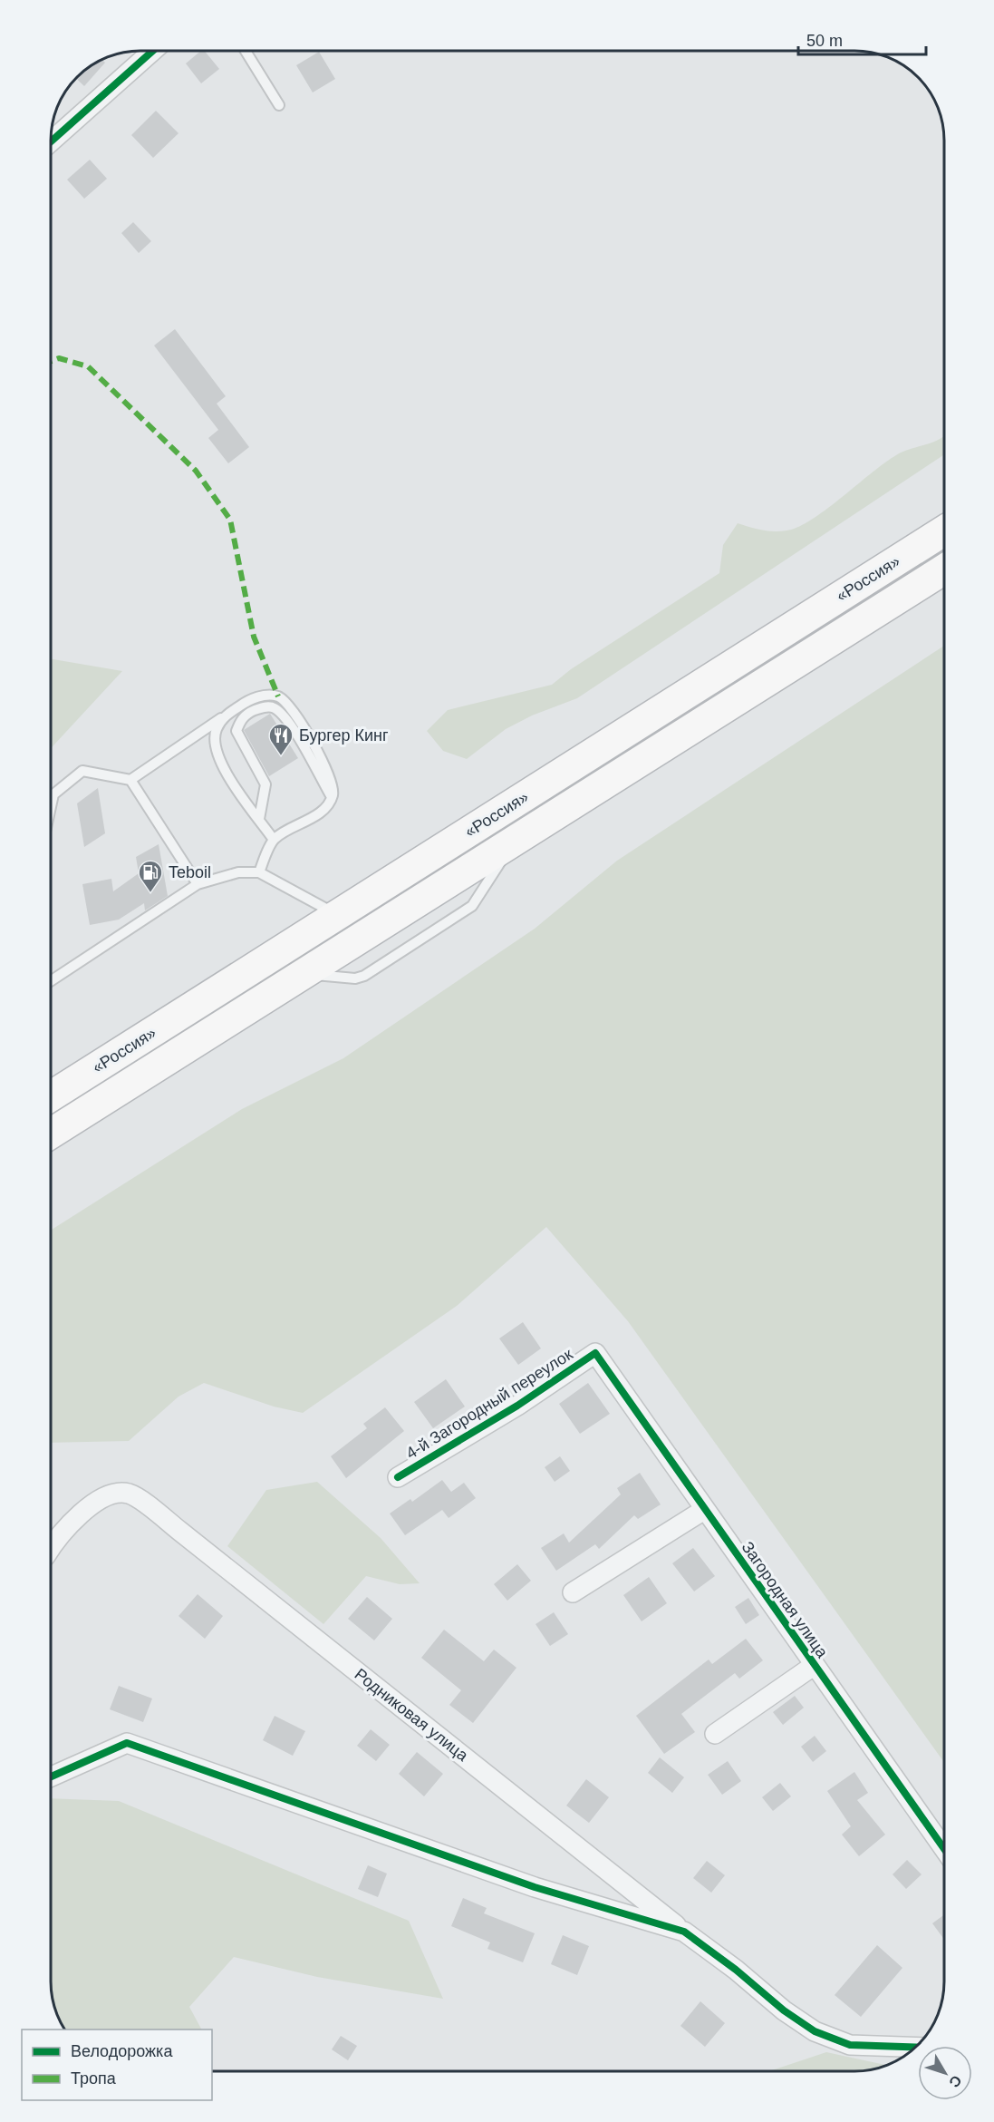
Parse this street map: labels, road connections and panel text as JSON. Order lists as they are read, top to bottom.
{
  "streets": {
    "highway": ["«Россия»"],
    "street": ["4-й Загородный переулок", "Загородная улица", "Родниковая улица"]
  },
  "crossings": [
    ["4-й Загородный переулок", "Загородная улица"]
  ],
  "places": {
    "restaurant": ["Бургер Кинг"],
    "fuel station": ["Teboil"]
  },
  "legend": ["Велодорожка", "Тропа"],
  "scale_bar": "50 m",
  "north": "bottom right"
}
